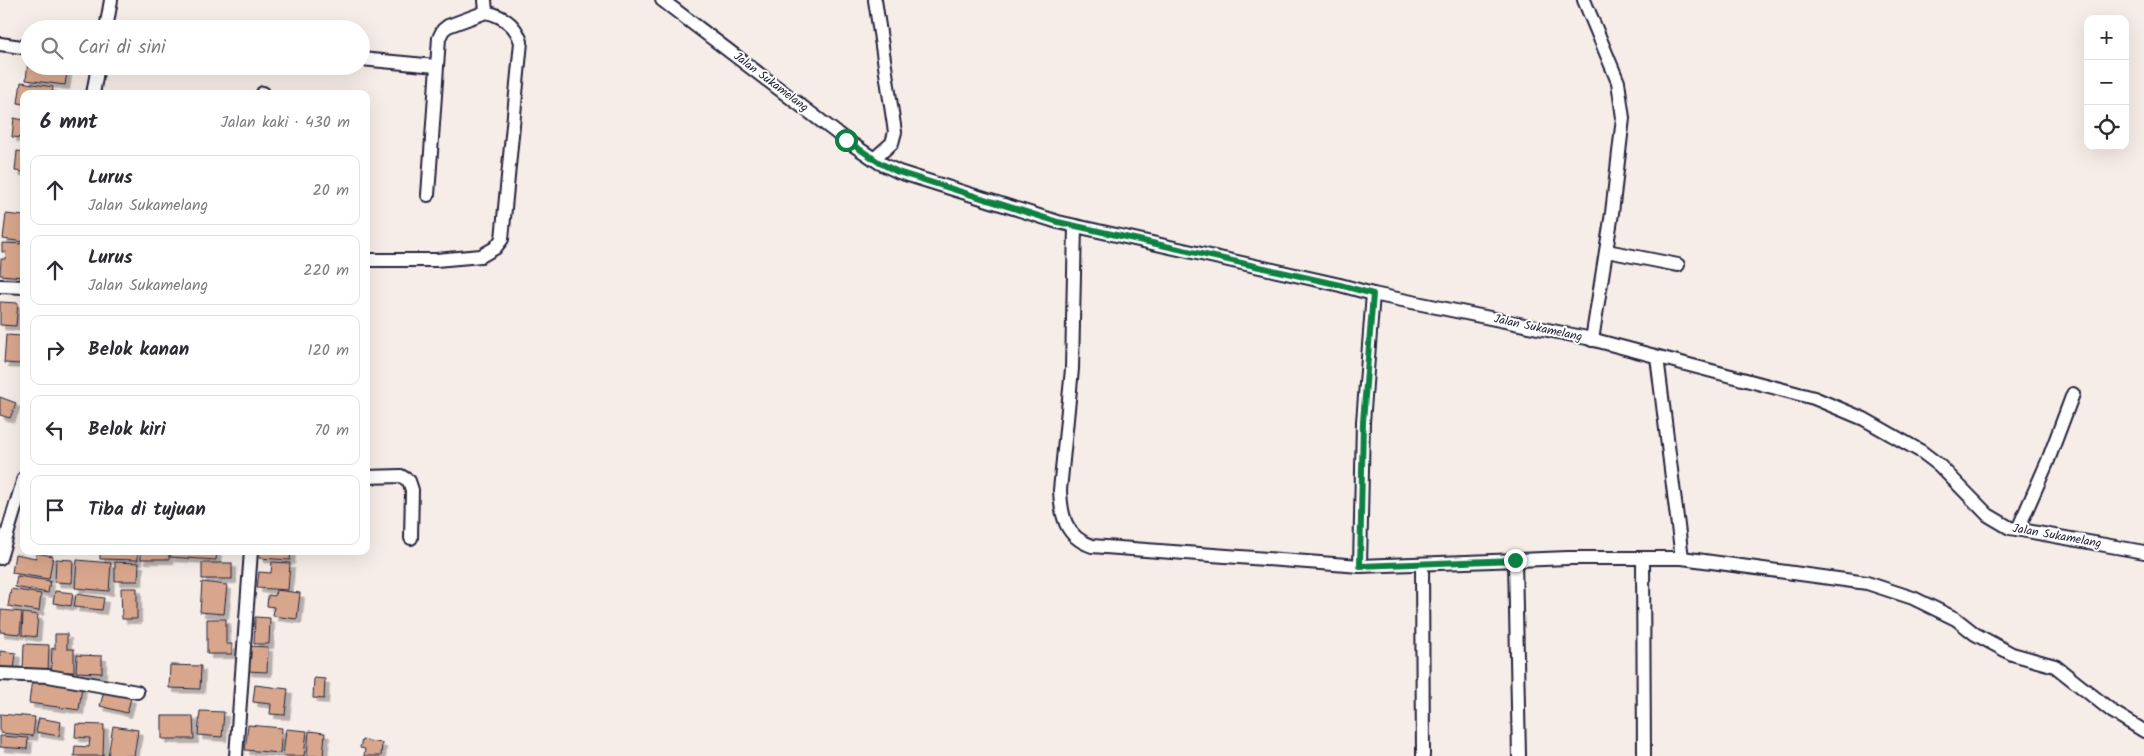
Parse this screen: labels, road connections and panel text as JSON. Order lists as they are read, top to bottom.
{
  "streets": {
    "street": ["Jalan Sukamelang"]
  },
  "page": {
    "map_buttons": ["+", "−"],
    "search": "Cari di sini",
    "heading": ["6 mnt", "Jalan kaki · 430 m"],
    "list": [
      ["Lurus", "Jalan Sukamelang", "20 m"],
      ["Lurus", "Jalan Sukamelang", "220 m"],
      ["Belok kanan", "120 m"],
      ["Belok kiri", "70 m"],
      "Tiba di tujuan"
    ]
  }
}
